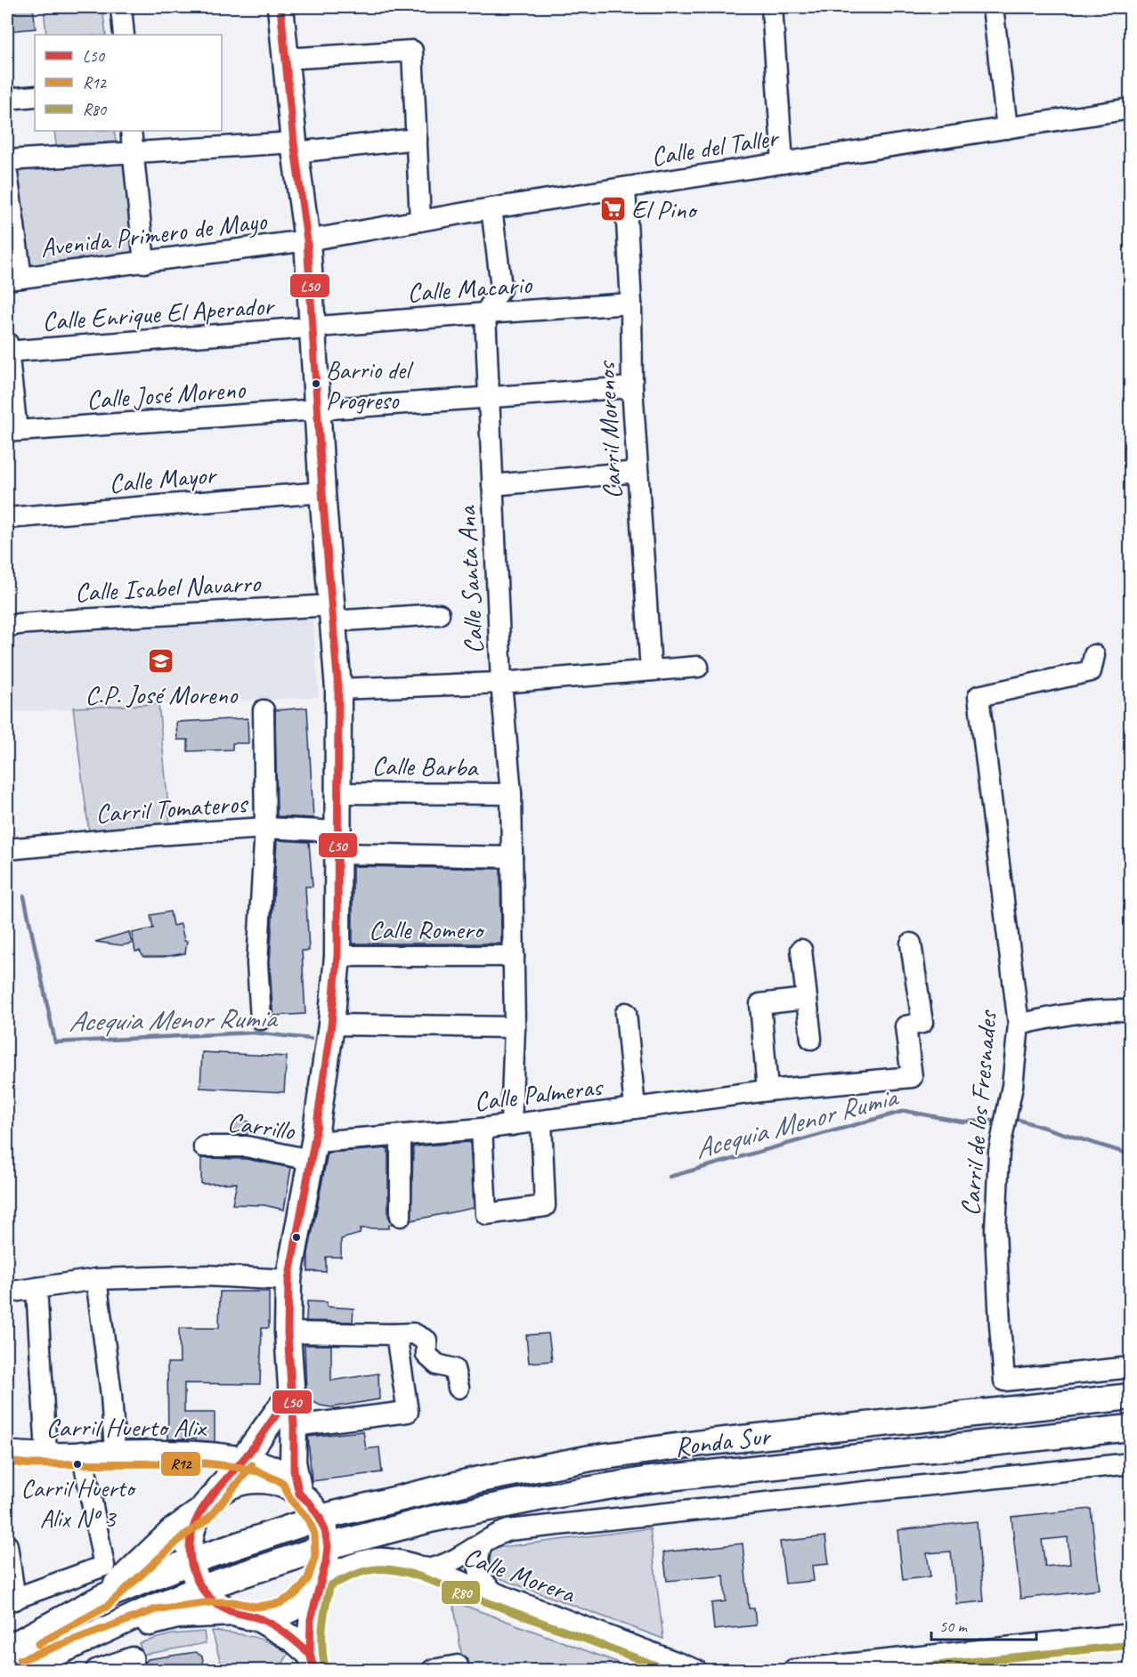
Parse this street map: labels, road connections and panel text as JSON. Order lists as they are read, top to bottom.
{
  "streets": {
    "main road": ["Ronda Sur"],
    "street": [
      "Calle del Taller",
      "Avenida Primero de Mayo",
      "Calle Macario",
      "Calle Enrique El Aperador",
      "Calle José Moreno",
      "Carril Morenos",
      "Calle Mayor",
      "Calle Santa Ana",
      "Calle Isabel Navarro",
      "Calle Barba",
      "Carril Tomateros",
      "Calle Romero",
      "Calle Palmeras",
      "Carril de los Fresnades",
      "Carrillo",
      "Carril Huerto Alix",
      "Calle Morera"
    ]
  },
  "crossings": [
    ["Calle del Taller", "Avenida Primero de Mayo"],
    ["Calle del Taller", "Carril Morenos"],
    ["Calle Macario", "Calle Enrique El Aperador"],
    ["Calle Macario", "Carril Morenos"],
    ["Calle Macario", "Calle Santa Ana"],
    ["Calle Enrique El Aperador", "Calle José Moreno"],
    ["Calle José Moreno", "Carril Morenos"],
    ["Calle José Moreno", "Calle Santa Ana"],
    ["Calle Santa Ana", "Calle Barba"],
    ["Calle Santa Ana", "Carril Tomateros"],
    ["Calle Santa Ana", "Calle Romero"],
    ["Calle Santa Ana", "Calle Palmeras"],
    ["Calle Palmeras", "Carrillo"]
  ],
  "water": ["Acequia Menor Rumia"],
  "places": {
    "supermarket": ["El Pino"],
    "other": ["Barrio del Progreso", "Carril Huerto Alix Nº 3"],
    "school or university": ["C.P. José Moreno"]
  },
  "lines": ["transit line L50", "transit line R12", "transit line R80"],
  "legend": ["L50", "R12", "R80"],
  "scale_bar": "50 m"
}
